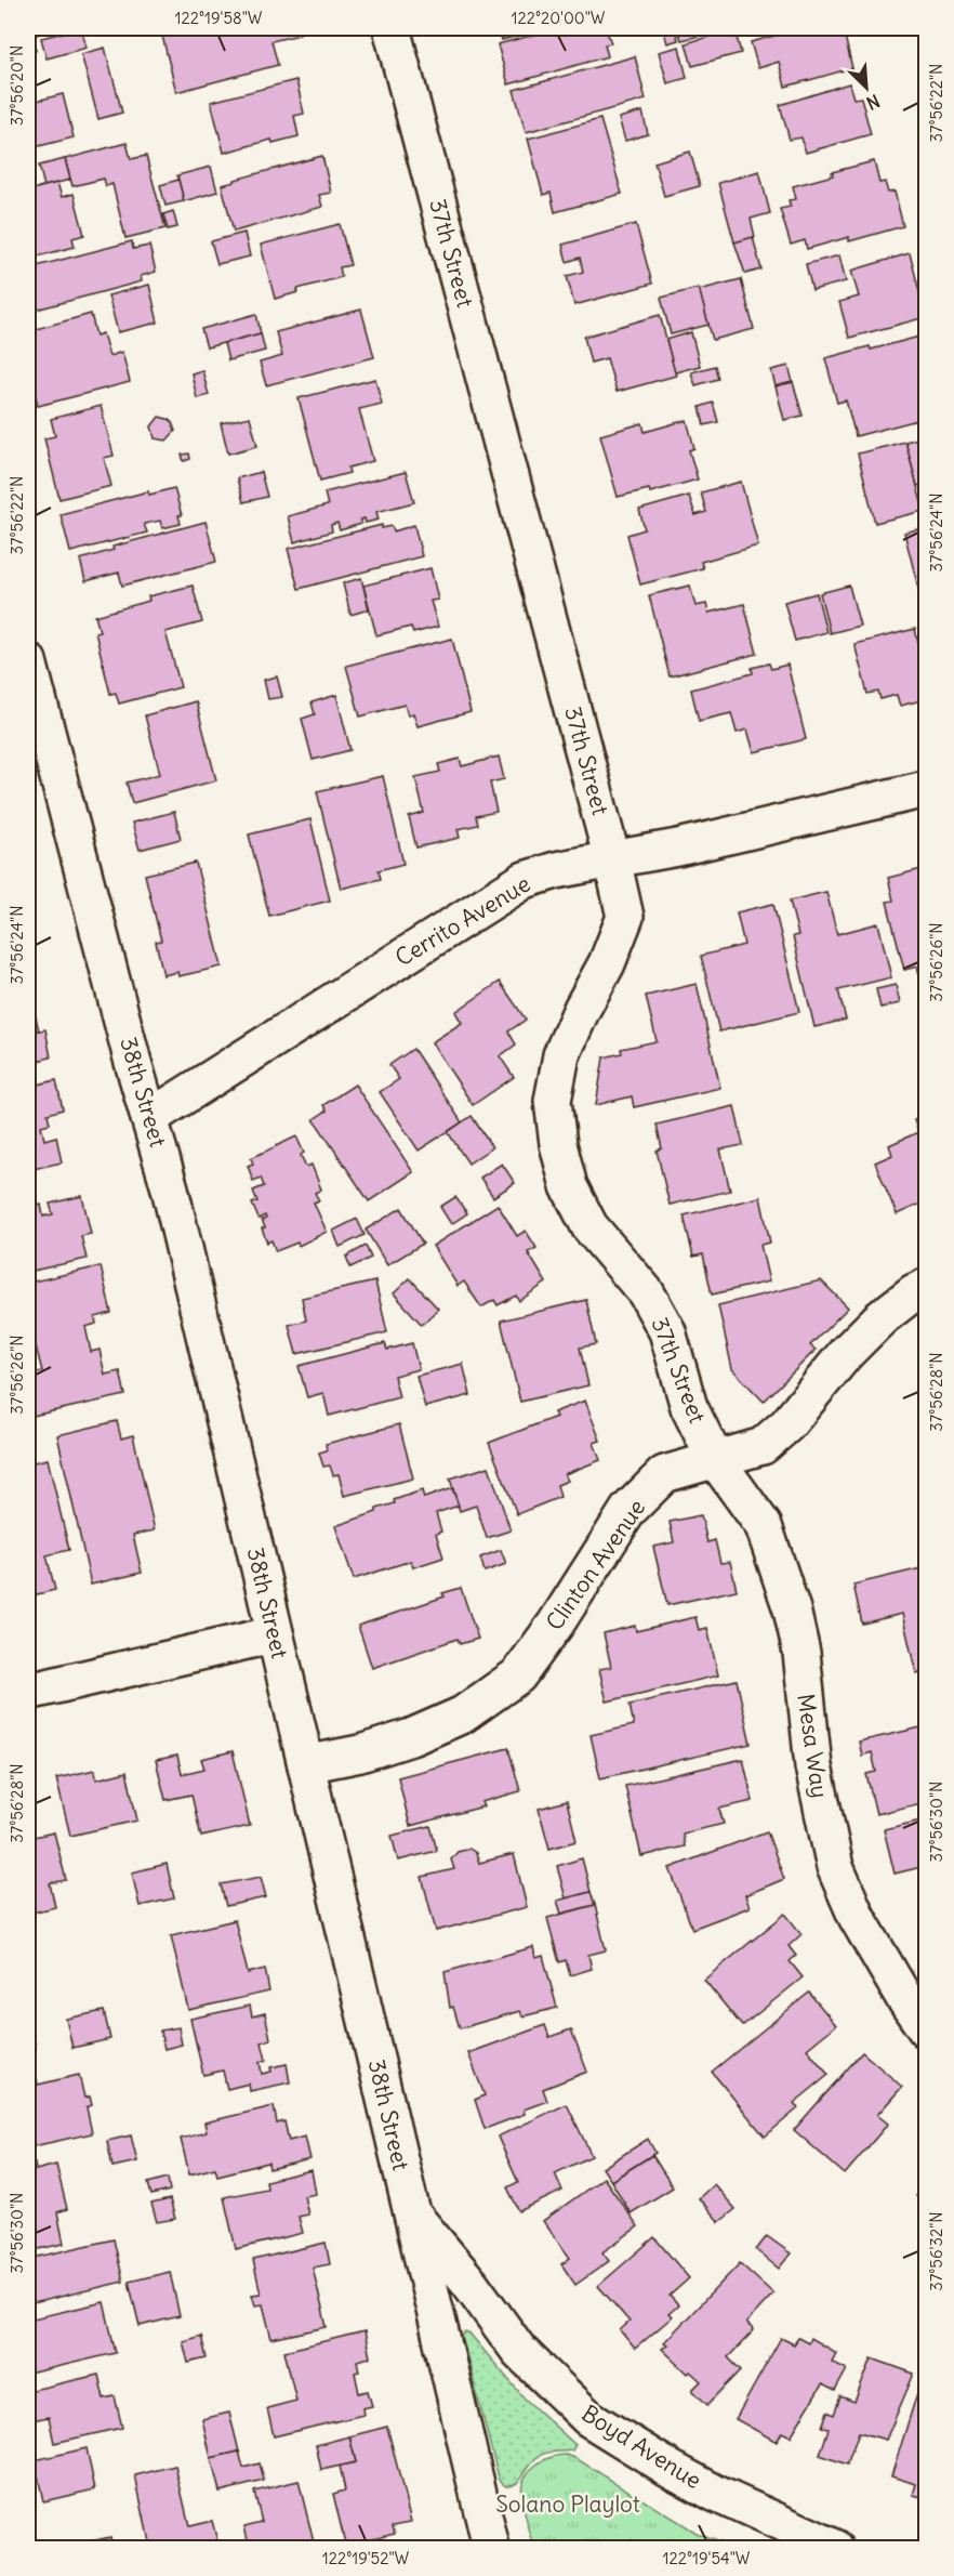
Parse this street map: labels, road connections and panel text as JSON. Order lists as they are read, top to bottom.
{
  "streets": {
    "street": [
      "37th Street",
      "Cerrito Avenue",
      "38th Street",
      "Clinton Avenue",
      "Mesa Way",
      "Boyd Avenue"
    ]
  },
  "crossings": [
    ["37th Street", "Cerrito Avenue"],
    ["37th Street", "Clinton Avenue"],
    ["37th Street", "Mesa Way"],
    ["Cerrito Avenue", "38th Street"],
    ["38th Street", "Clinton Avenue"],
    ["38th Street", "Boyd Avenue"],
    ["Clinton Avenue", "Mesa Way"]
  ],
  "parks": ["Solano Playlot"],
  "north": "bottom right",
  "coordinates": [
    "122°19'58\"W",
    "122°20'00\"W",
    "37°56'20\"N",
    "37°56'22\"N",
    "37°56'24\"N",
    "37°56'26\"N",
    "37°56'28\"N",
    "37°56'30\"N",
    "37°56'32\"N",
    "122°19'52\"W",
    "122°19'54\"W"
  ]
}
